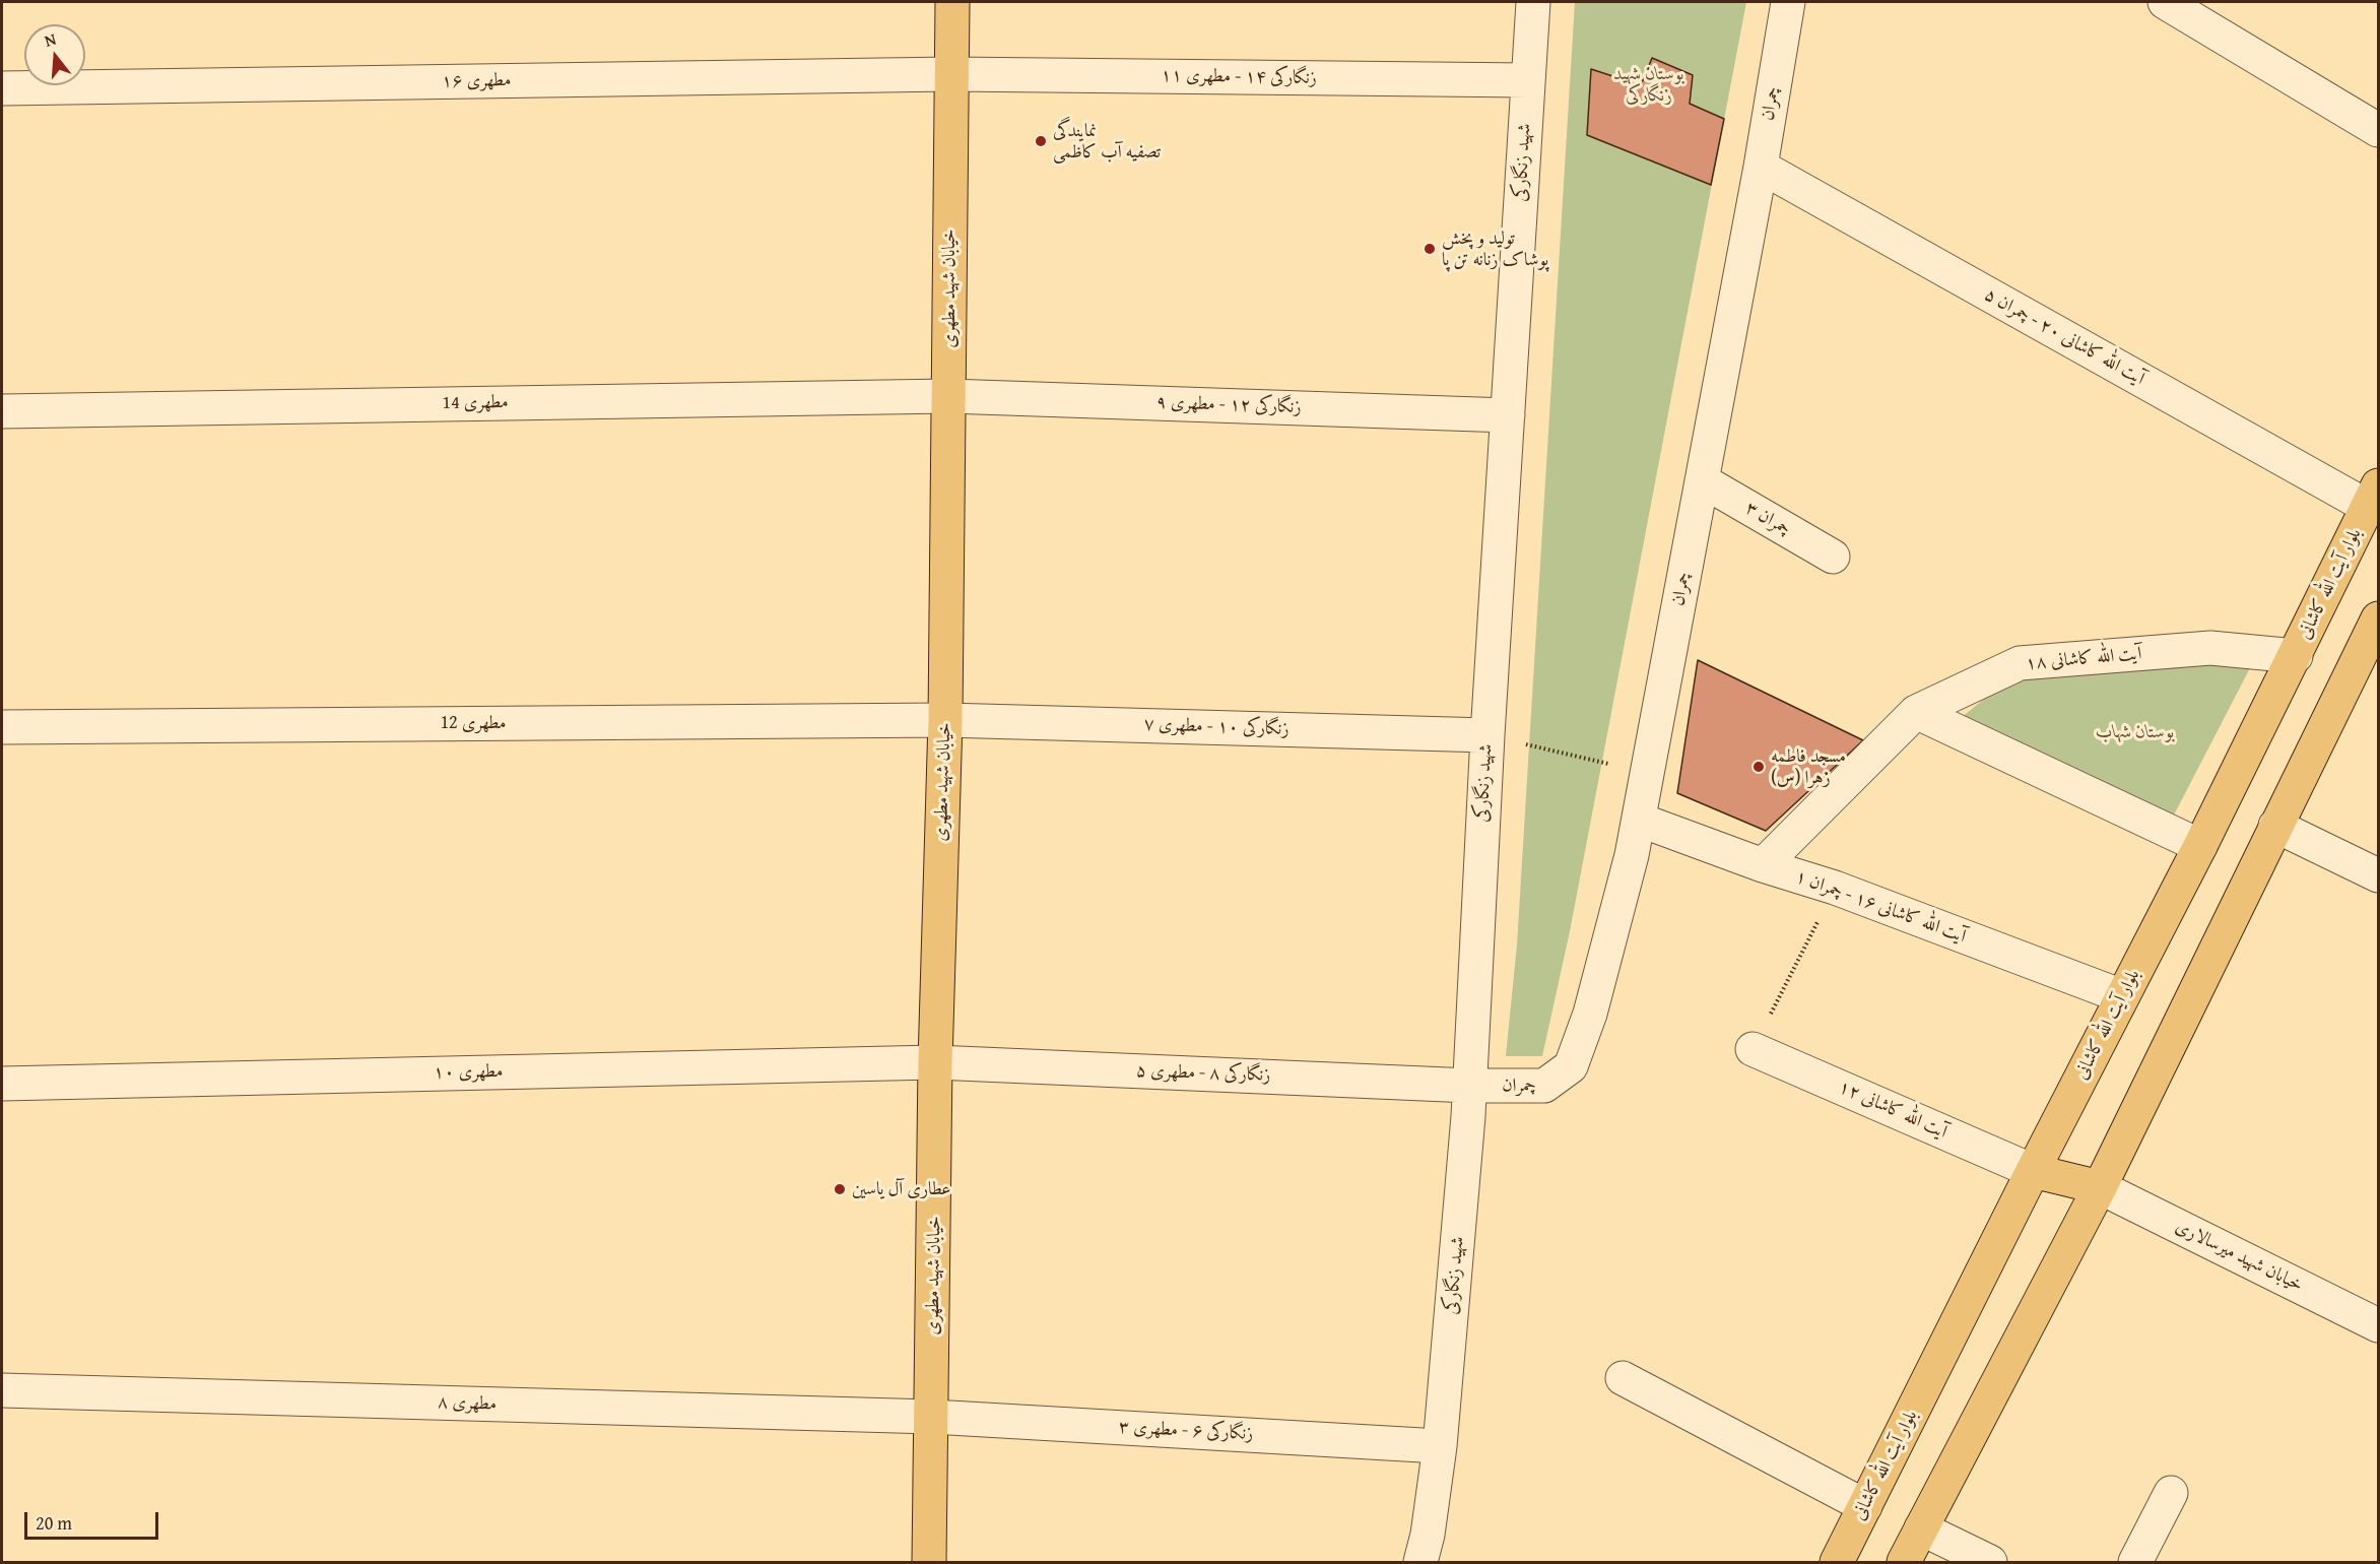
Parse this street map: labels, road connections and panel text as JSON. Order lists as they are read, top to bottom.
{
  "streets": {
    "main road": ["خیابان شهید مطهری", "بلوار آیت الله کاشانی"],
    "street": [
      "زنگارکی ۱۴ - مطهری ۱۱",
      "مطهری ۱۶",
      "چمران",
      "شهید زنگارکی",
      "آیت الله کاشانی ۲۰ - چمران ۵",
      "مطهری 14",
      "زنگارکی ۱۲ - مطهری ۹",
      "چمران ۳",
      "آیت الله کاشانی ۱۸",
      "مطهری 12",
      "زنگارکی ۱۰ - مطهری ۷",
      "آیت الله کاشانی ۱۶ - چمران ۱",
      "مطهری ۱۰",
      "زنگارکی ۸ - مطهری ۵",
      "آیت الله کاشانی ۱۲",
      "خیابان شهید میرسالاری",
      "مطهری ۸",
      "زنگارکی ۶ - مطهری ۳"
    ]
  },
  "crossings": [
    ["زنگارکی ۱۴ - مطهری ۱۱", "مطهری ۱۶"],
    ["زنگارکی ۱۴ - مطهری ۱۱", "شهید زنگارکی"],
    ["زنگارکی ۱۴ - مطهری ۱۱", "خیابان شهید مطهری"],
    ["مطهری ۱۶", "خیابان شهید مطهری"],
    ["چمران", "شهید زنگارکی"],
    ["چمران", "آیت الله کاشانی ۲۰ - چمران ۵"],
    ["چمران", "چمران ۳"],
    ["چمران", "آیت الله کاشانی ۱۶ - چمران ۱"],
    ["چمران", "زنگارکی ۸ - مطهری ۵"],
    ["شهید زنگارکی", "زنگارکی ۱۲ - مطهری ۹"],
    ["شهید زنگارکی", "زنگارکی ۱۰ - مطهری ۷"],
    ["شهید زنگارکی", "زنگارکی ۸ - مطهری ۵"],
    ["شهید زنگارکی", "زنگارکی ۶ - مطهری ۳"],
    ["خیابان شهید مطهری", "مطهری 14"],
    ["خیابان شهید مطهری", "زنگارکی ۱۲ - مطهری ۹"],
    ["خیابان شهید مطهری", "مطهری 12"],
    ["خیابان شهید مطهری", "زنگارکی ۱۰ - مطهری ۷"],
    ["خیابان شهید مطهری", "مطهری ۱۰"],
    ["خیابان شهید مطهری", "زنگارکی ۸ - مطهری ۵"],
    ["خیابان شهید مطهری", "مطهری ۸"],
    ["خیابان شهید مطهری", "زنگارکی ۶ - مطهری ۳"],
    ["آیت الله کاشانی ۲۰ - چمران ۵", "بلوار آیت الله کاشانی"],
    ["مطهری 14", "زنگارکی ۱۲ - مطهری ۹"],
    ["بلوار آیت الله کاشانی", "آیت الله کاشانی ۱۸"],
    ["بلوار آیت الله کاشانی", "آیت الله کاشانی ۱۶ - چمران ۱"],
    ["بلوار آیت الله کاشانی", "آیت الله کاشانی ۱۲"],
    ["آیت الله کاشانی ۱۸", "آیت الله کاشانی ۱۶ - چمران ۱"],
    ["مطهری 12", "زنگارکی ۱۰ - مطهری ۷"],
    ["مطهری ۱۰", "زنگارکی ۸ - مطهری ۵"],
    ["مطهری ۸", "زنگارکی ۶ - مطهری ۳"]
  ],
  "parks": ["بوستان شهید زنگارکی", "بوستان شهاب"],
  "places": [
    "نمایندگی تصفیه آب کاظمی",
    "تولید و پخش پوشاک زنانه تن پا",
    "مسجد فاطمه زهرا (س)",
    "عطاری آل یاسین"
  ],
  "scale_bar": "20 m",
  "north": "top"
}
